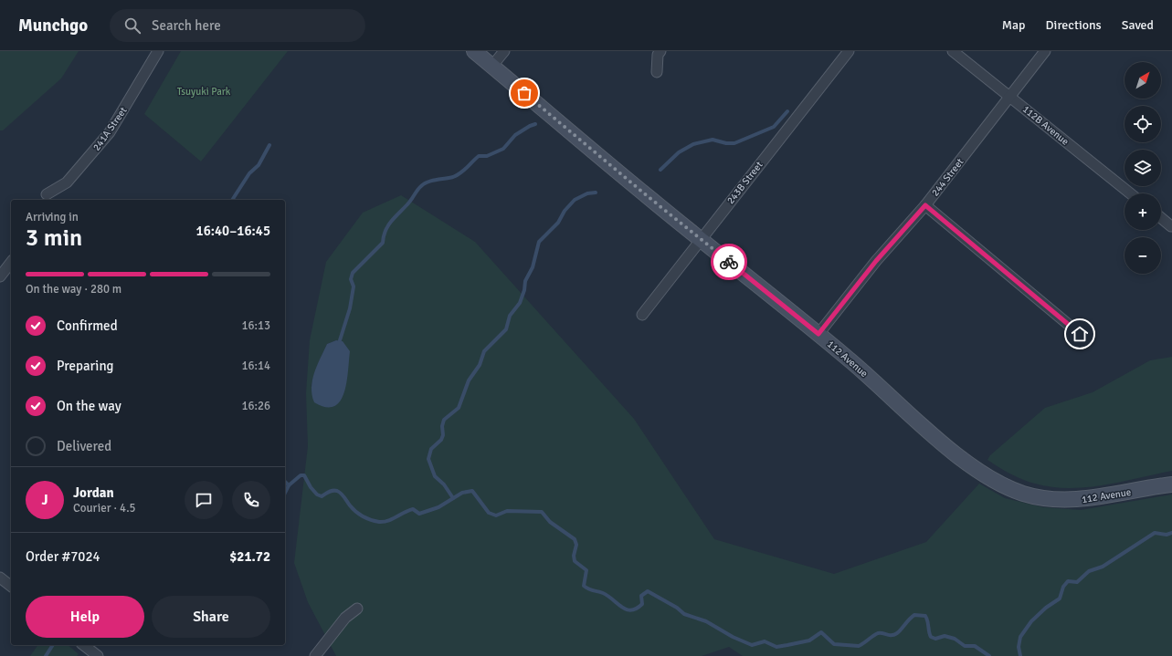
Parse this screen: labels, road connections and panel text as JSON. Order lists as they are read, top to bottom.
{
  "streets": {
    "main road": ["112 Avenue"],
    "street": [
      "112B Avenue",
      "241A Street",
      "244 Street",
      "243B Street"
    ]
  },
  "crossings": [
    ["112B Avenue", "244 Street"],
    ["244 Street", "112 Avenue"],
    ["243B Street", "112 Avenue"]
  ],
  "parks": ["Tsuyuki Park"],
  "north": "top right",
  "page": {
    "header": "Munchgo",
    "search": "Search here",
    "nav": ["Map", "Directions", "Saved"],
    "map_buttons": ["+", "−"],
    "heading": ["3 min", "Arriving in", "16:40–16:45"],
    "panel": [
      "Jordan",
      "Courier · 4.5",
      "Order #7024",
      "$21.72"
    ],
    "bar": "On the way · 280 m",
    "list": [
      ["Confirmed", "16:13"],
      ["Preparing", "16:14"],
      ["On the way", "16:26"],
      "Delivered"
    ],
    "round": "J",
    "buttons": ["Help", "Share"]
  }
}
